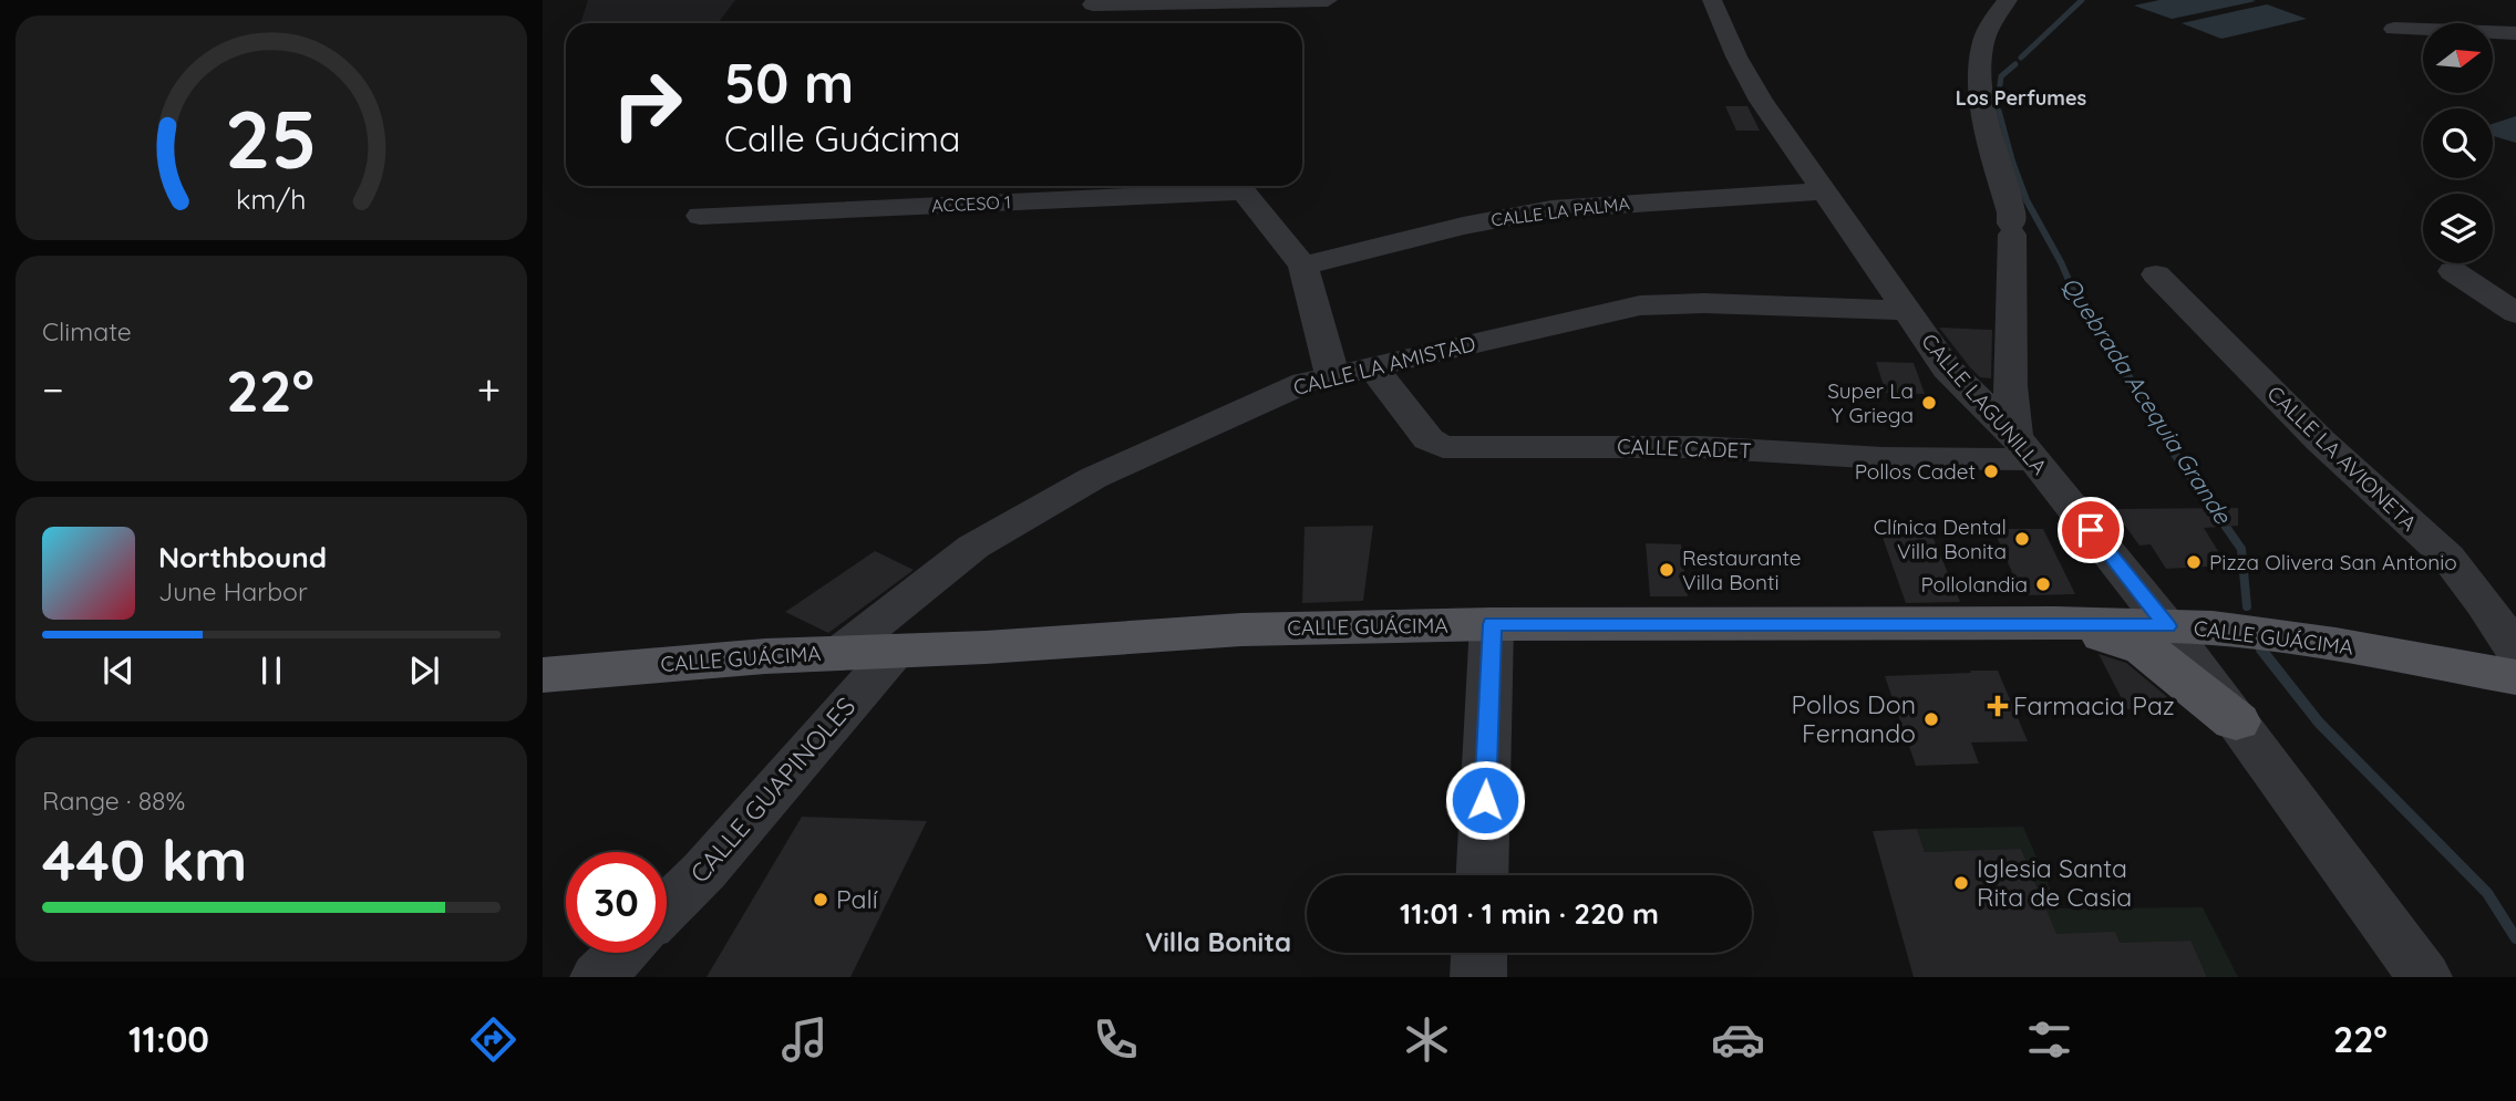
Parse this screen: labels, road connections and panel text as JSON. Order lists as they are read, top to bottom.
{
  "streets": {
    "main road": ["CALLE GUÁCIMA"],
    "street": [
      "ACCESO 1",
      "CALLE LA PALMA",
      "CALLE LA AMISTAD",
      "CALLE LAGUNILLA",
      "CALLE CADET",
      "CALLE LA AVIONETA",
      "CALLE GUAPINOLES"
    ]
  },
  "crossings": [
    ["CALLE LA PALMA", "CALLE LAGUNILLA"],
    ["CALLE LA AMISTAD", "CALLE LAGUNILLA"],
    ["CALLE LA AMISTAD", "CALLE CADET"],
    ["CALLE LA AMISTAD", "CALLE GUÁCIMA"],
    ["CALLE LAGUNILLA", "CALLE CADET"],
    ["CALLE LAGUNILLA", "CALLE GUÁCIMA"],
    ["CALLE GUÁCIMA", "CALLE GUAPINOLES"]
  ],
  "districts": ["Los Perfumes", "Villa Bonita"],
  "water": ["Quebrada Acequia Grande"],
  "places": {
    "other": [
      "Super La Y Griega",
      "Pollos Cadet",
      "Clínica Dental Villa Bonita",
      "Pizza Olivera San Antonio",
      "Restaurante Villa Bonti",
      "Pollolandia",
      "Pollos Don Fernando",
      "Iglesia Santa Rita de Casia",
      "Palí"
    ],
    "health": ["Farmacia Paz"]
  },
  "north": "right",
  "page": {
    "turn": ["50 m", "Calle Guácima"],
    "tile": [
      "Climate",
      ["Range · 88%", "440 km"]
    ],
    "heat": ["−", "22°", "+"],
    "song": ["Northbound", "June Harbor"],
    "limit": "30",
    "trip": "11:01 · 1 min · 220 m",
    "tabs": ["11:00", "22°"],
    "gauge": ["25", "km/h"]
  }
}
